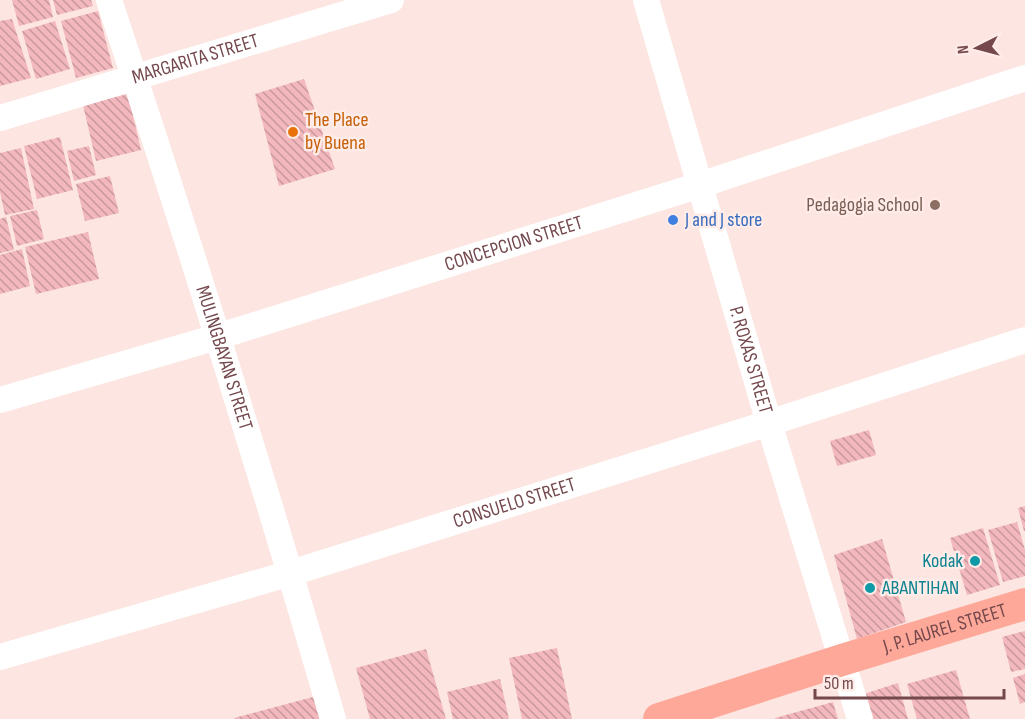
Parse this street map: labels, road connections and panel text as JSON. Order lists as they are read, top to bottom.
{
  "streets": {
    "main road": ["J. P. LAUREL STREET"],
    "street": [
      "MARGARITA STREET",
      "CONCEPCION STREET",
      "MULINGBAYAN STREET",
      "P. ROXAS STREET",
      "CONSUELO STREET"
    ]
  },
  "crossings": [
    ["MARGARITA STREET", "MULINGBAYAN STREET"],
    ["CONCEPCION STREET", "MULINGBAYAN STREET"],
    ["CONCEPCION STREET", "P. ROXAS STREET"],
    ["MULINGBAYAN STREET", "CONSUELO STREET"],
    ["P. ROXAS STREET", "CONSUELO STREET"],
    ["P. ROXAS STREET", "J. P. LAUREL STREET"]
  ],
  "places": [
    "The Place by Buena",
    "Pedagogia School",
    "J and J store",
    "Kodak",
    "ABANTIHAN"
  ],
  "scale_bar": "50 m",
  "north": "left"
}
